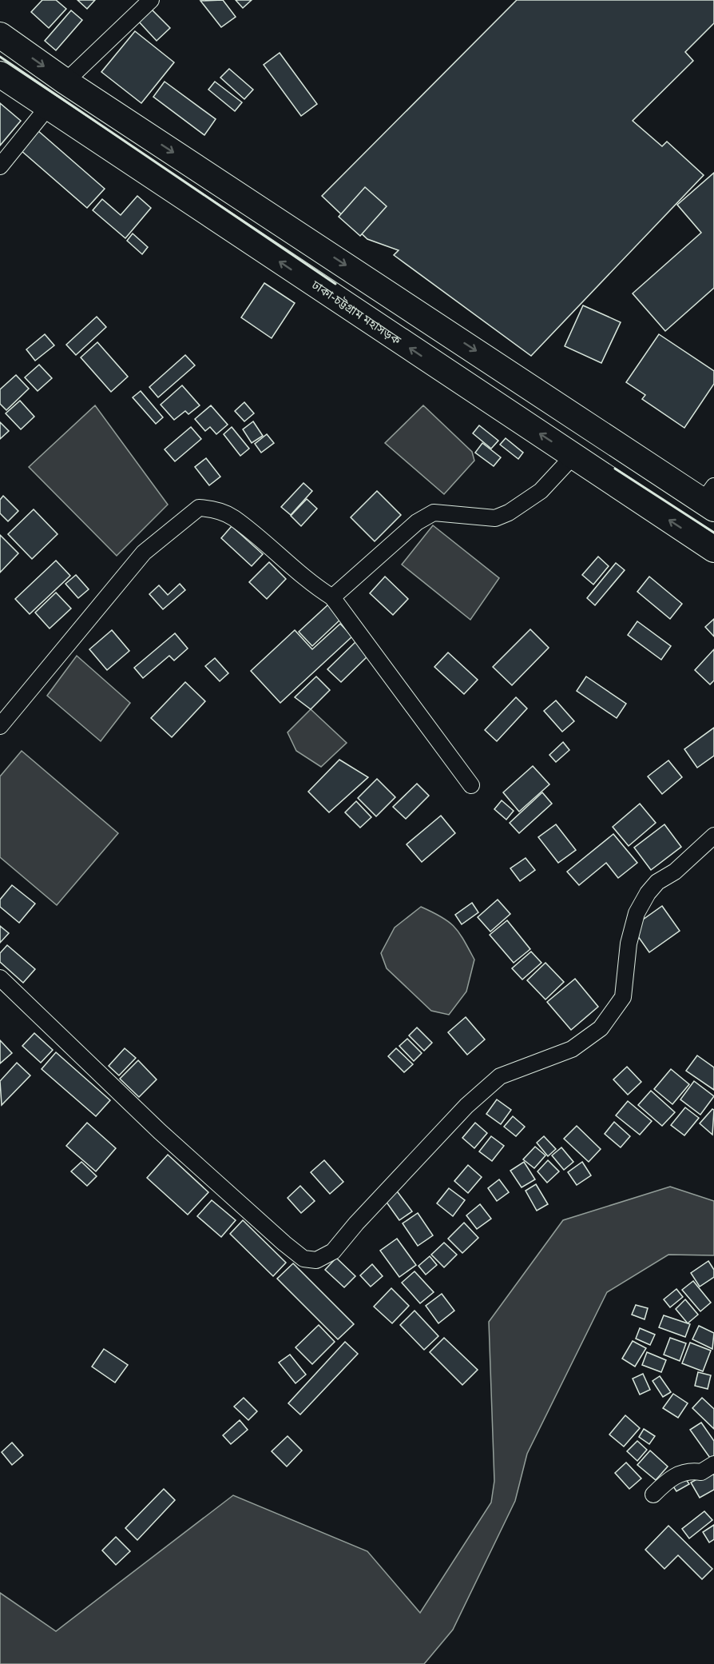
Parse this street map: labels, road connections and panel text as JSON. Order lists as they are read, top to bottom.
{
  "streets": {
    "highway": ["ঢাকা-চট্টগ্রাম মহাসড়ক"]
  }
}
